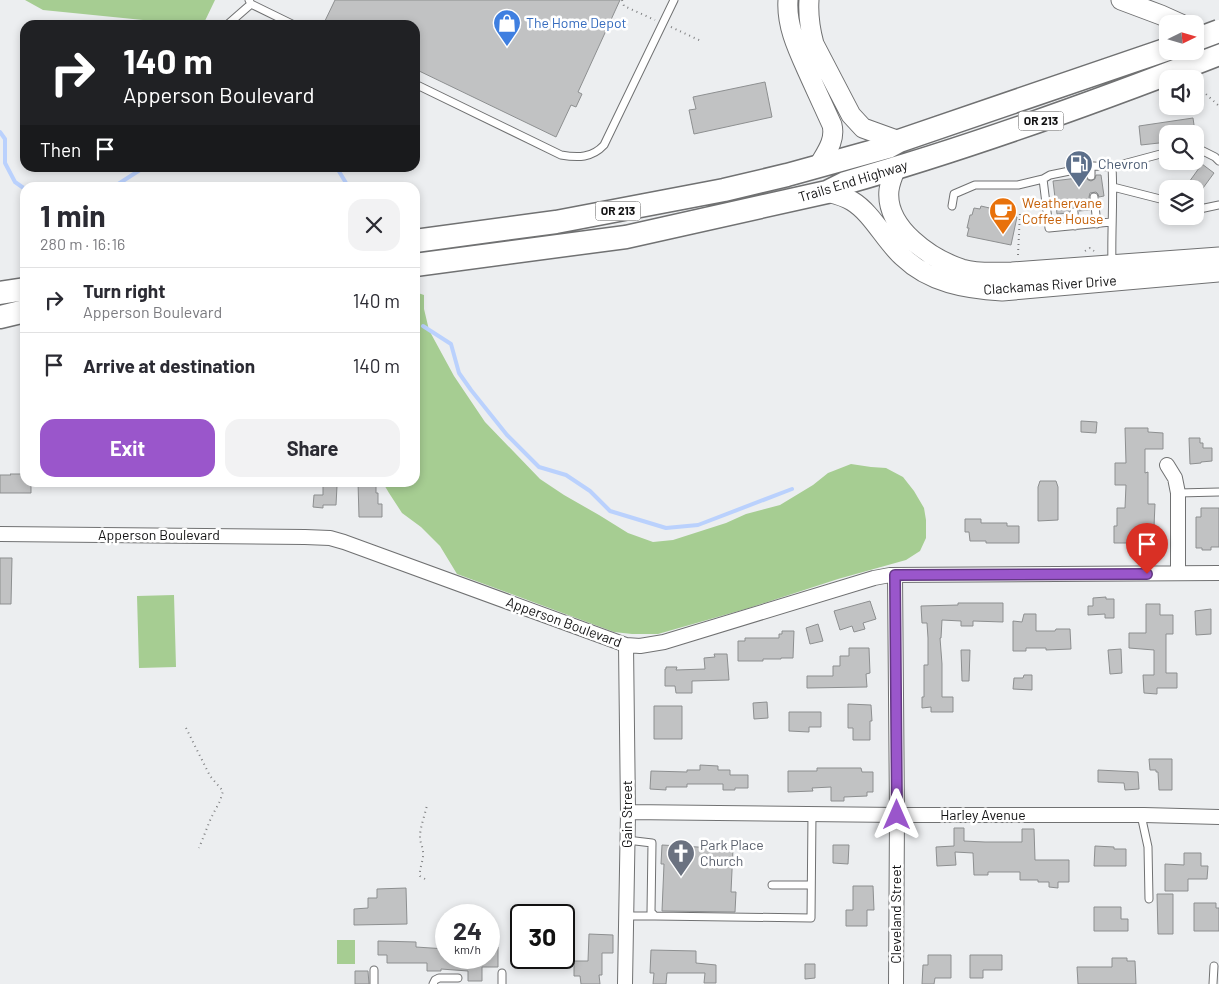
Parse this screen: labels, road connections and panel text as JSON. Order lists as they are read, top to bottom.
{
  "streets": {
    "highway": ["OR 213", "Trails End Highway"],
    "main road": ["Clackamas River Drive"],
    "street": [
      "Apperson Boulevard",
      "Gain Street",
      "Harley Avenue",
      "Cleveland Street"
    ]
  },
  "crossings": [
    ["Trails End Highway", "Clackamas River Drive"],
    ["Apperson Boulevard", "Gain Street"],
    ["Apperson Boulevard", "Cleveland Street"],
    ["Gain Street", "Harley Avenue"],
    ["Harley Avenue", "Cleveland Street"]
  ],
  "places": {
    "shop": ["The Home Depot"],
    "fuel station": ["Chevron"],
    "cafe": ["Weathervane Coffee House"],
    "church": ["Park Place Church"]
  },
  "north": "right",
  "page": {
    "turn": ["140 m", "Apperson Boulevard"],
    "then": "Then",
    "heading": ["1 min", "280 m · 16:16"],
    "list": [
      {
        "name": "Turn right",
        "note": "Apperson Boulevard",
        "value": "140 m"
      },
      {
        "name": "Arrive at destination",
        "value": "140 m"
      }
    ],
    "buttons": ["Exit", "Share"],
    "speed": "24 km/h",
    "limit": "30"
  }
}
